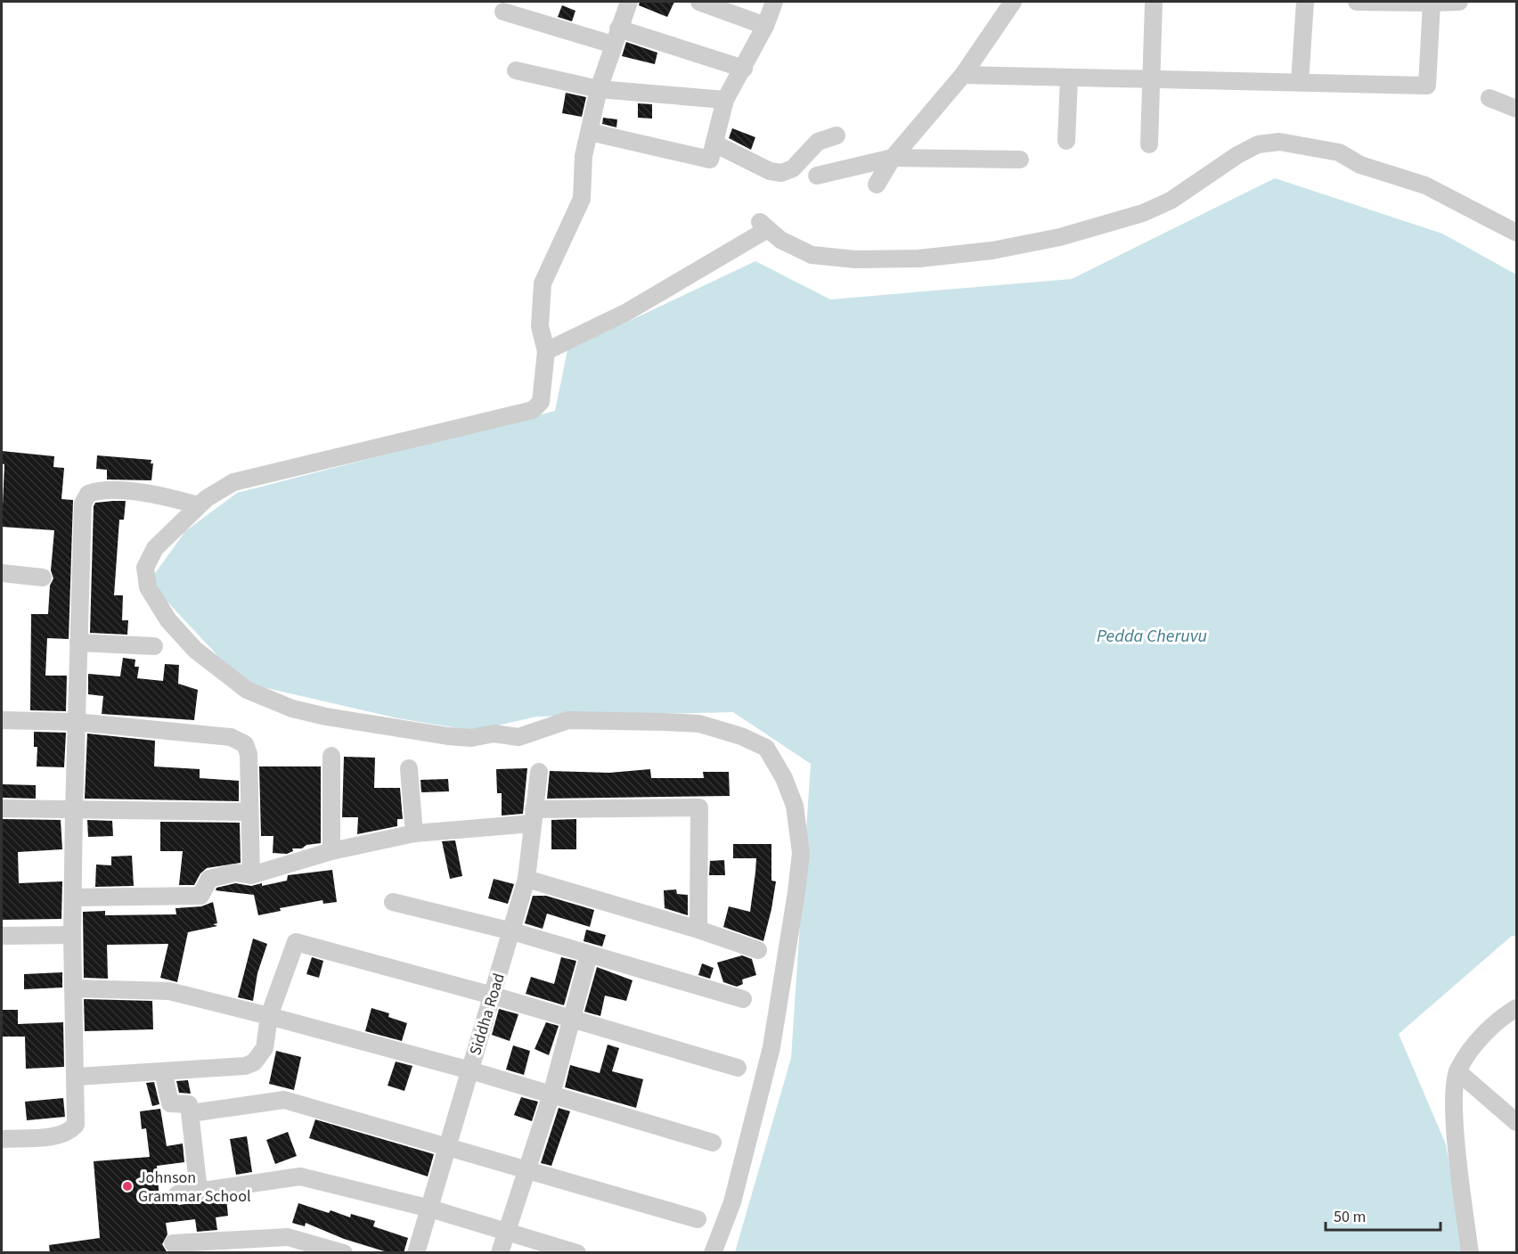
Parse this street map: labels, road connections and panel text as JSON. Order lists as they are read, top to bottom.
{
  "streets": {
    "street": ["Siddha Road"]
  },
  "water": ["Pedda Cheruvu"],
  "places": ["Johnson Grammar School"],
  "scale_bar": "50 m"
}
